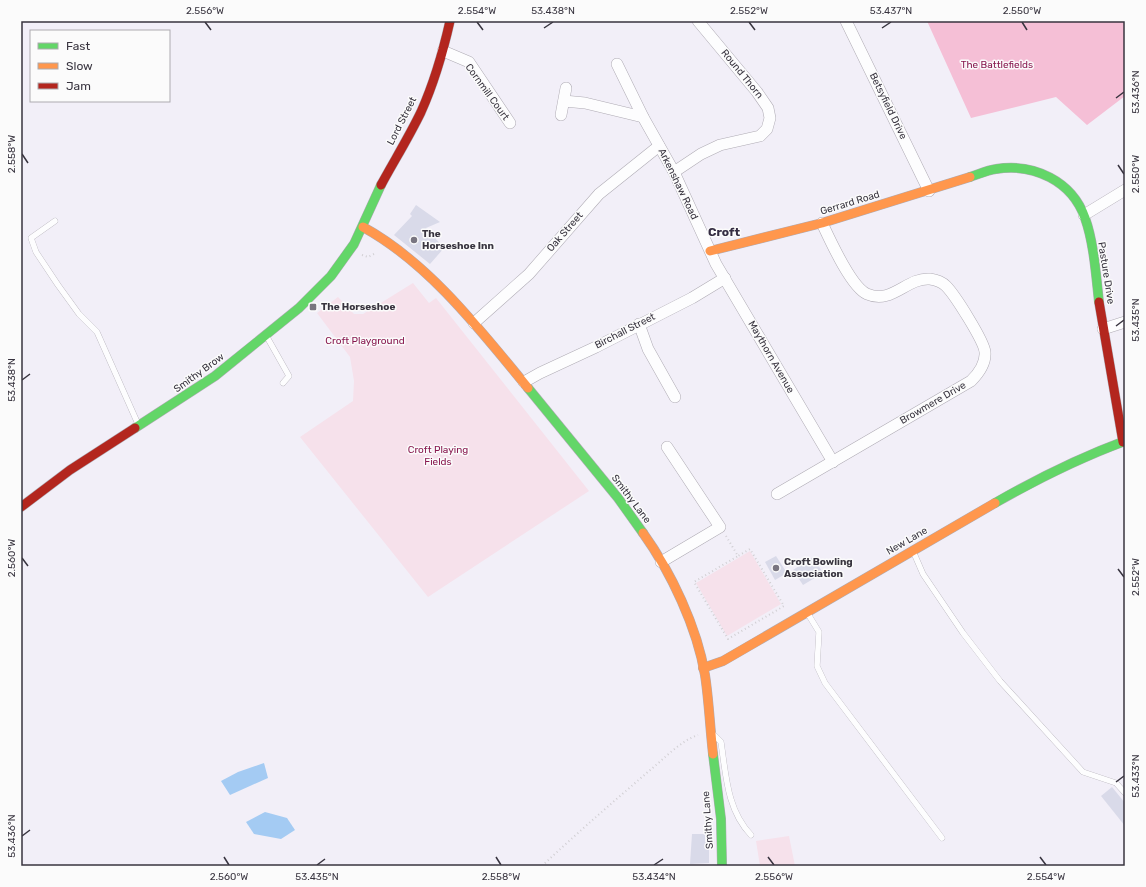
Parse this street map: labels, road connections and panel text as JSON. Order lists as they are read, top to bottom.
{
  "streets": {
    "street": [
      "Round Thorn",
      "Cornmill Court",
      "Betsyfield Drive",
      "Lord Street",
      "Arkenshaw Road",
      "Gerrard Road",
      "Oak Street",
      "Pasture Drive",
      "Birchall Street",
      "Maythorn Avenue",
      "Smithy Brow",
      "Browmere Drive",
      "Smithy Lane",
      "New Lane"
    ]
  },
  "crossings": [
    ["Round Thorn", "Arkenshaw Road"],
    ["Cornmill Court", "Lord Street"],
    ["Betsyfield Drive", "Gerrard Road"],
    ["Lord Street", "Smithy Brow"],
    ["Lord Street", "Smithy Lane"],
    ["Arkenshaw Road", "Gerrard Road"],
    ["Arkenshaw Road", "Oak Street"],
    ["Arkenshaw Road", "Maythorn Avenue"],
    ["Gerrard Road", "Pasture Drive"],
    ["Gerrard Road", "Maythorn Avenue"],
    ["Gerrard Road", "Browmere Drive"],
    ["Oak Street", "Smithy Lane"],
    ["Pasture Drive", "New Lane"],
    ["Birchall Street", "Maythorn Avenue"],
    ["Birchall Street", "Smithy Lane"],
    ["Maythorn Avenue", "Browmere Drive"],
    ["Smithy Brow", "Smithy Lane"],
    ["Smithy Lane", "New Lane"]
  ],
  "districts": ["Croft"],
  "parks": ["The Battlefields", "Croft Playground", "Croft Playing Fields"],
  "places": {
    "other": ["The Horseshoe Inn", "Croft Bowling Association"],
    "transit": ["The Horseshoe"]
  },
  "legend": ["Fast", "Slow", "Jam"],
  "coordinates": [
    "2.556°W",
    "2.554°W",
    "53.438°N",
    "2.552°W",
    "53.437°N",
    "2.550°W",
    "53.436°N",
    "2.558°W",
    "53.435°N",
    "2.560°W",
    "53.433°N",
    "53.434°N"
  ]
}
